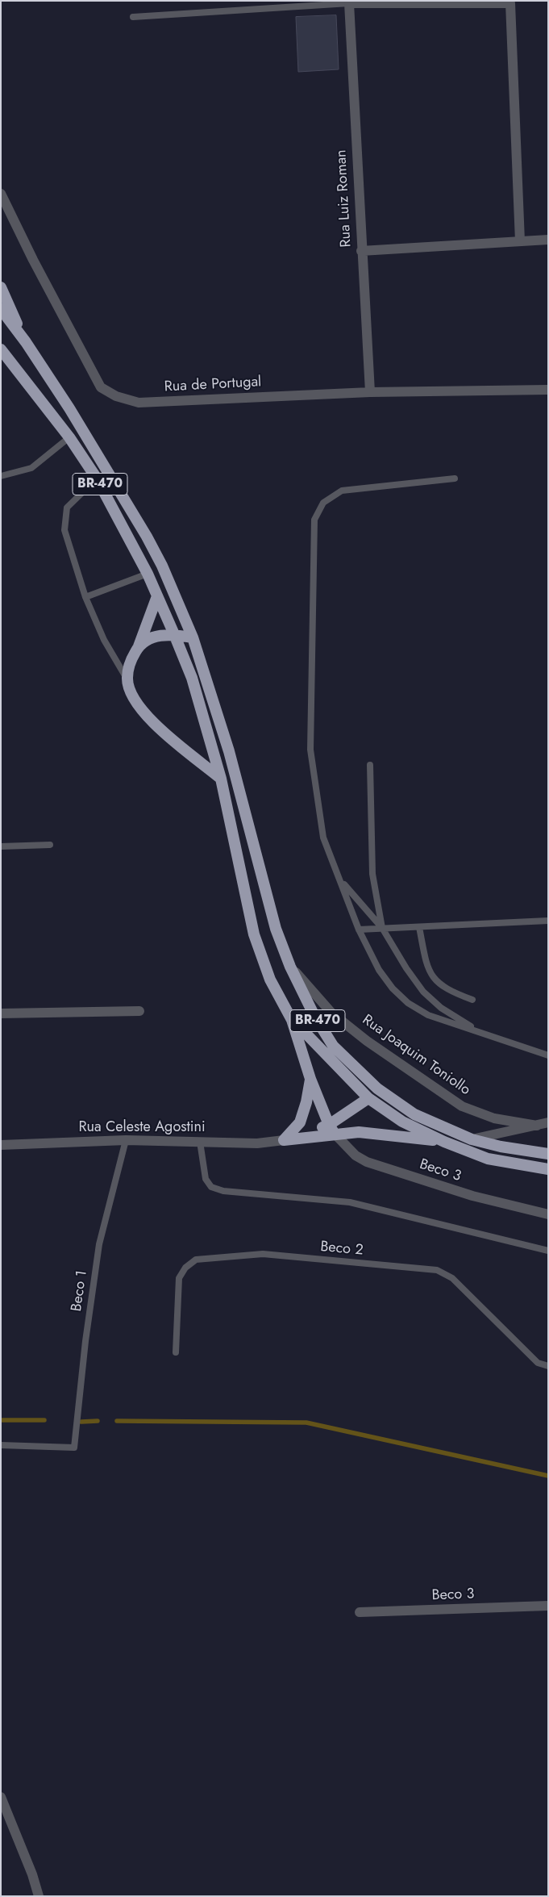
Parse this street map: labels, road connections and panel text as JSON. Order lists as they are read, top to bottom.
{
  "streets": {
    "highway": ["BR-470"],
    "street": [
      "Rua Luiz Roman",
      "Rua de Portugal",
      "Rua Joaquim Toniollo",
      "Rua Celeste Agostini",
      "Beco 3"
    ],
    "lane": ["Beco 2", "Beco 1"]
  },
  "crossings": [
    ["Rua Luiz Roman", "Rua de Portugal"],
    ["BR-470", "Rua Joaquim Toniollo"],
    ["Rua Celeste Agostini", "Beco 1"]
  ]
}
